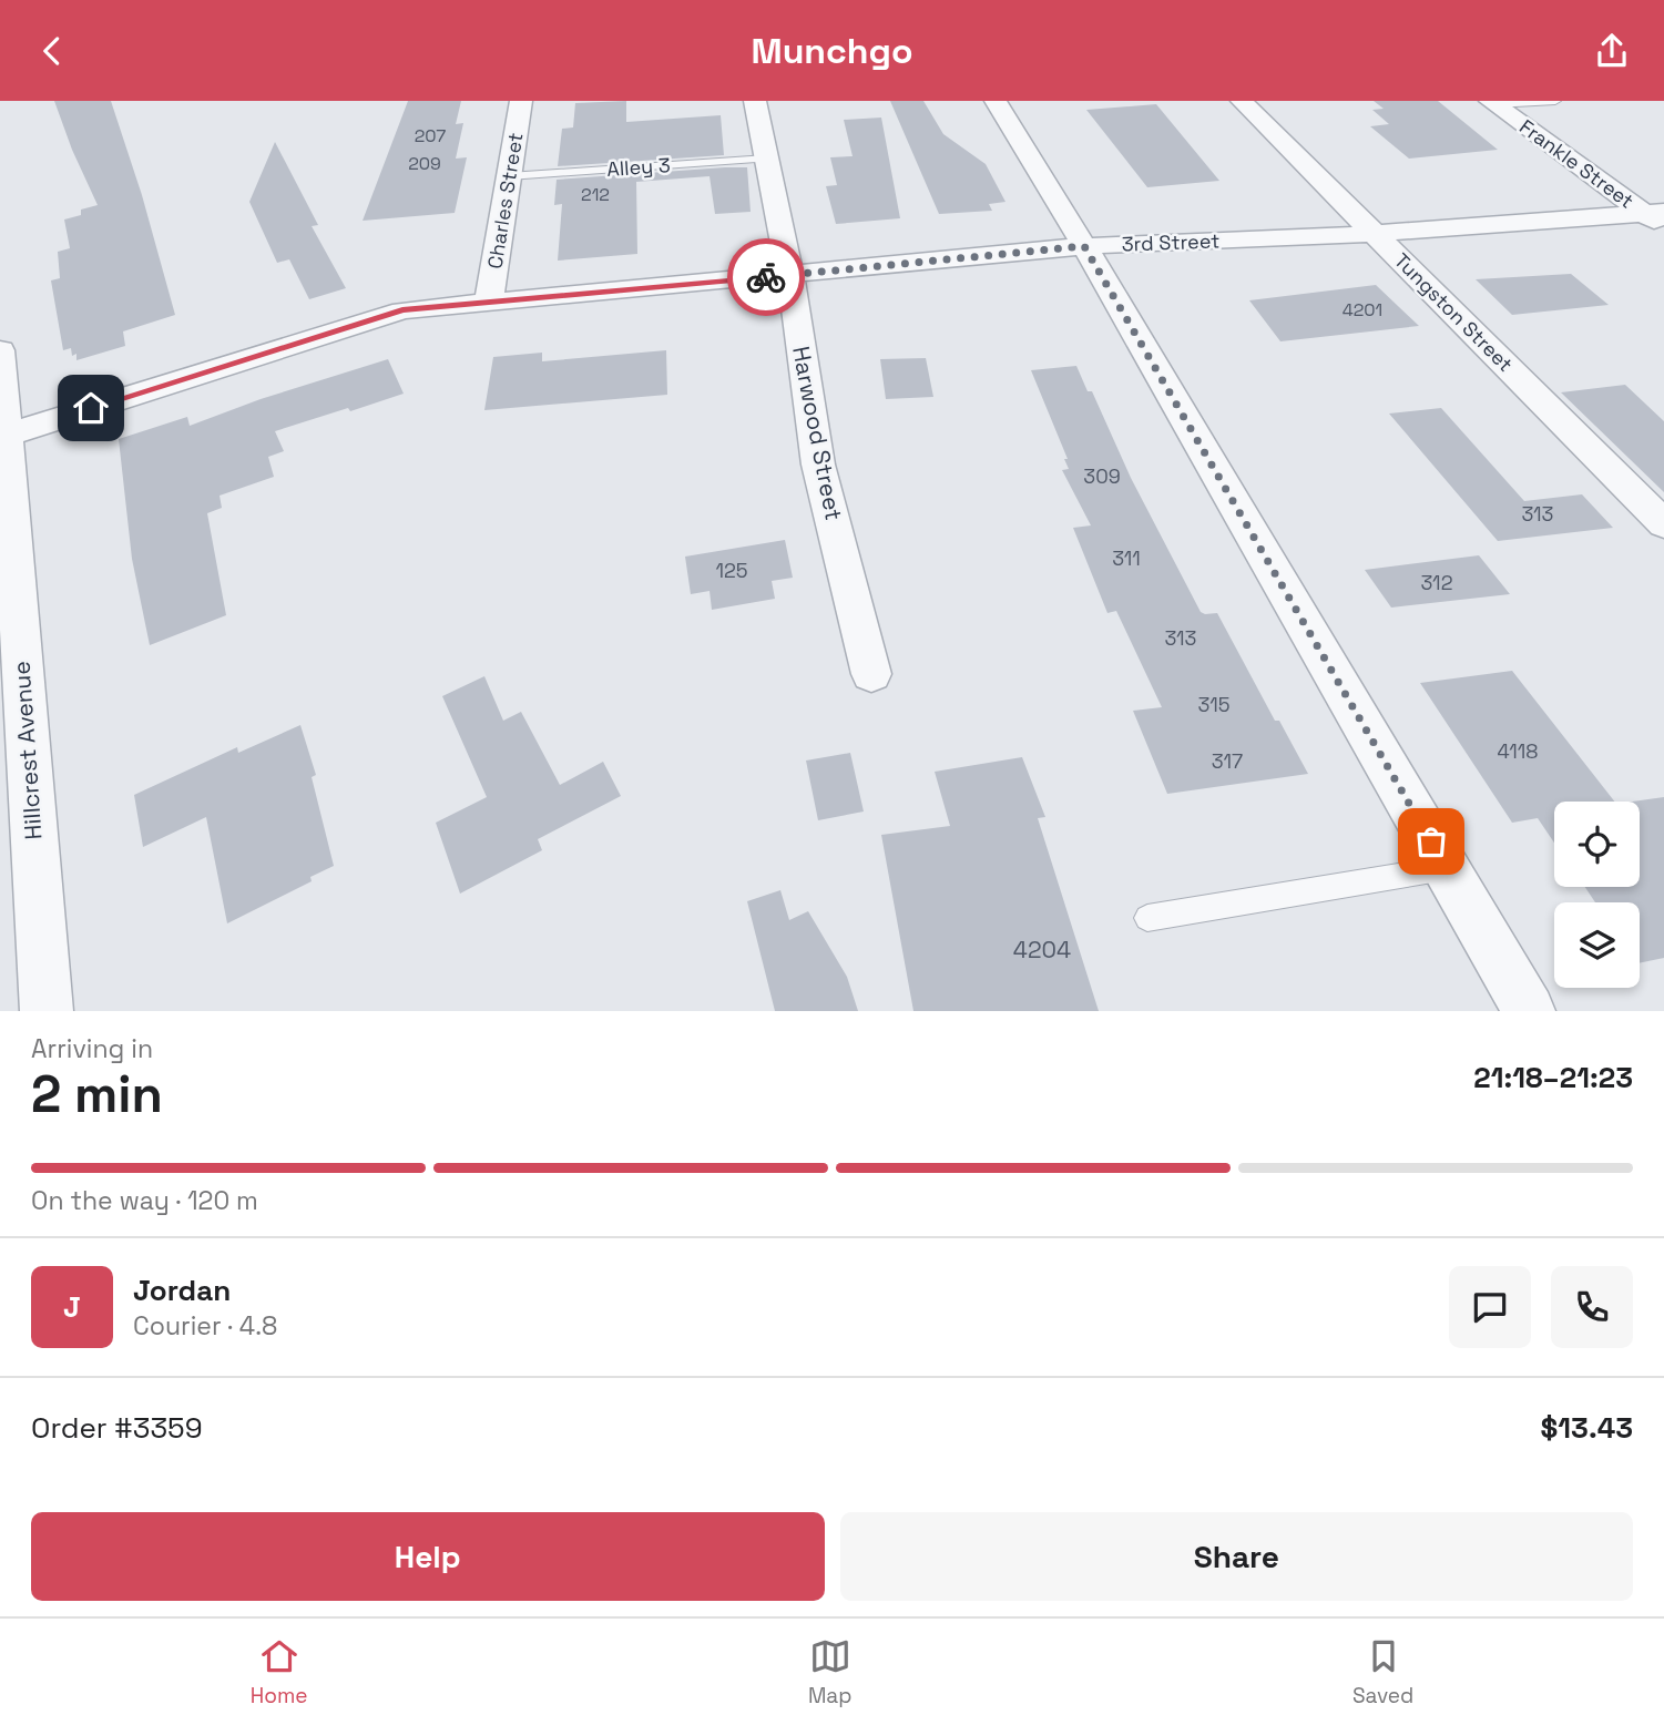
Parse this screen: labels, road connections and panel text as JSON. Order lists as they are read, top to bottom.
{
  "streets": {
    "street": [
      "Frankle Street",
      "Charles Street",
      "3rd Street",
      "Tungston Street",
      "Harwood Street",
      "Hillcrest Avenue"
    ],
    "lane": ["Alley 3"]
  },
  "crossings": [
    ["Frankle Street", "3rd Street"],
    ["Alley 3", "Charles Street"],
    ["Alley 3", "Harwood Street"],
    ["Charles Street", "3rd Street"],
    ["3rd Street", "Tungston Street"],
    ["3rd Street", "Harwood Street"],
    ["3rd Street", "Hillcrest Avenue"]
  ],
  "house_numbers": [
    "207",
    "209",
    "212",
    "4201",
    "309",
    "313",
    "311",
    "125",
    "312",
    "313",
    "315",
    "4118",
    "317",
    "4204"
  ],
  "page": {
    "header": "Munchgo",
    "heading": ["2 min", "Arriving in", "21:18–21:23"],
    "panel": [
      "Jordan",
      "Courier · 4.8",
      "Order #3359",
      "$13.43"
    ],
    "bar": "On the way · 120 m",
    "round": "J",
    "buttons": ["Help", "Share"],
    "tabs": ["Home", "Map", "Saved"]
  }
}
